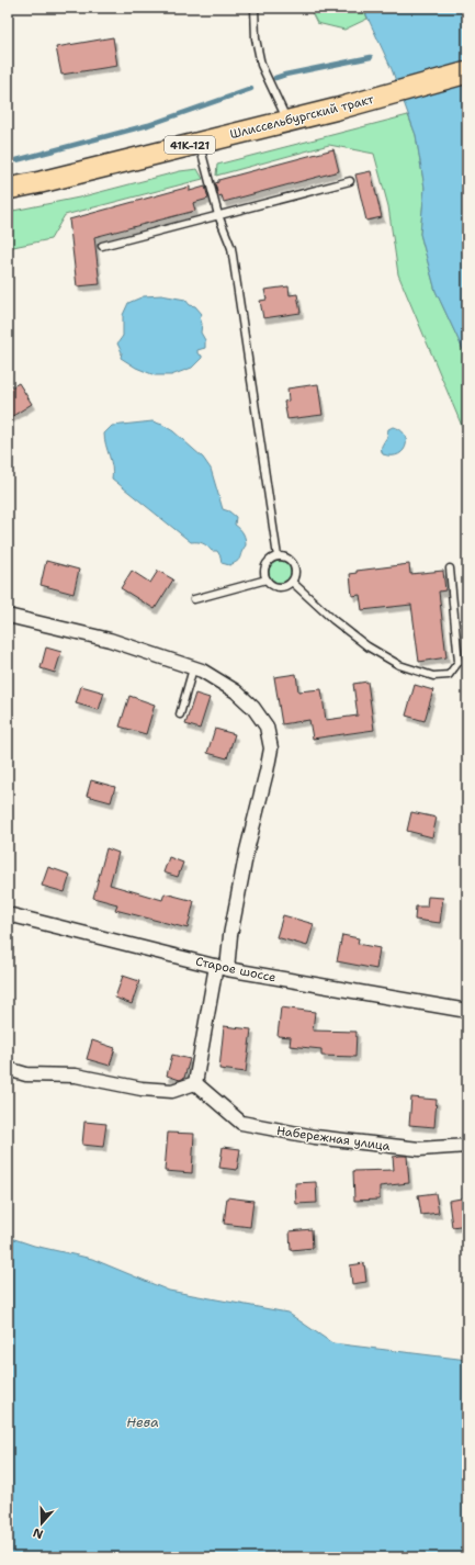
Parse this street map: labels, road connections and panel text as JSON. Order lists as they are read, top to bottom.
{
  "streets": {
    "main road": ["Шлиссельбургский тракт", "41К-121"],
    "street": ["Старое шоссе", "Набережная улица"]
  },
  "water": ["Нева"],
  "north": "bottom"
}
